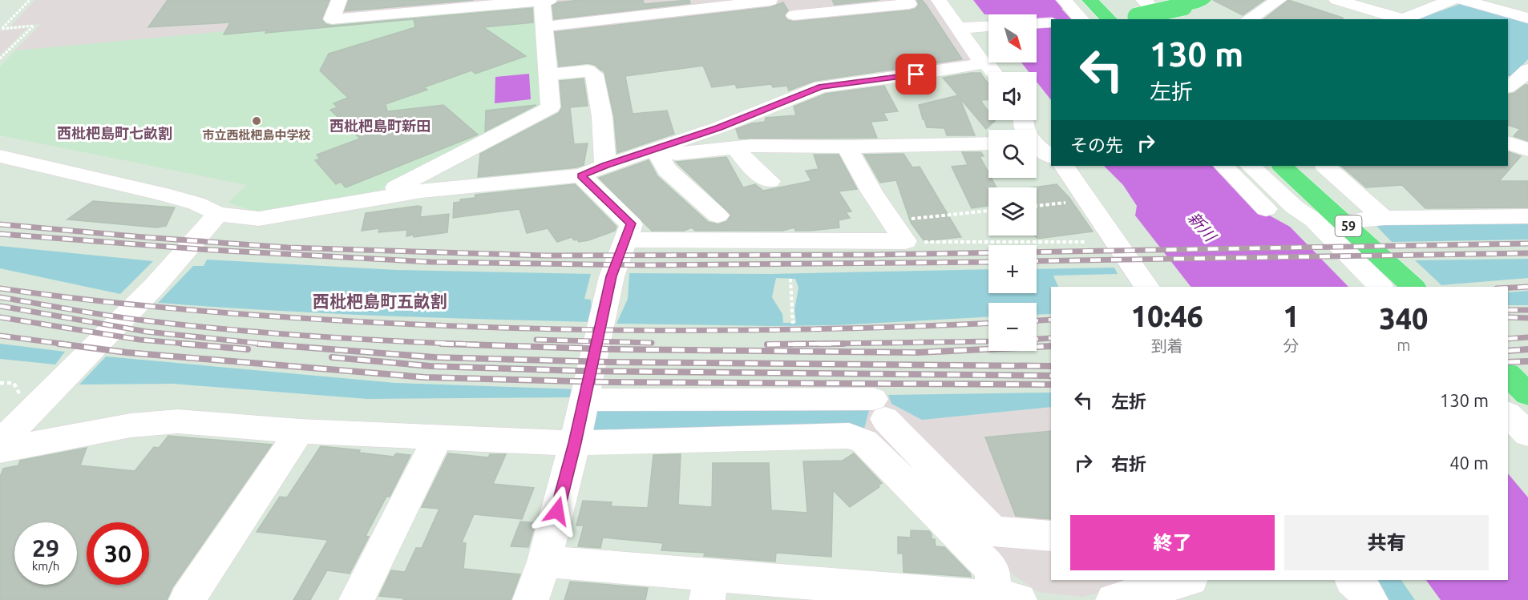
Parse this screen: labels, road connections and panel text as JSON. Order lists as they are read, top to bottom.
{
  "streets": {
    "main road": ["59"]
  },
  "districts": ["西枇杷島町新田", "西枇杷島町七畝割", "西枇杷島町五畝割"],
  "water": ["新川"],
  "places": ["市立西枇杷島中学校"],
  "north": "bottom right",
  "page": {
    "map_buttons": ["+", "−"],
    "turn": ["130 m", "左折"],
    "then": "その先",
    "eta": [
      "10:46",
      "到着",
      "1",
      "分",
      "340",
      "m"
    ],
    "list": [
      {
        "name": "左折",
        "value": "130 m"
      },
      {
        "name": "右折",
        "value": "40 m"
      }
    ],
    "buttons": ["終了", "共有"],
    "speed": "29 km/h",
    "limit": "30"
  }
}
